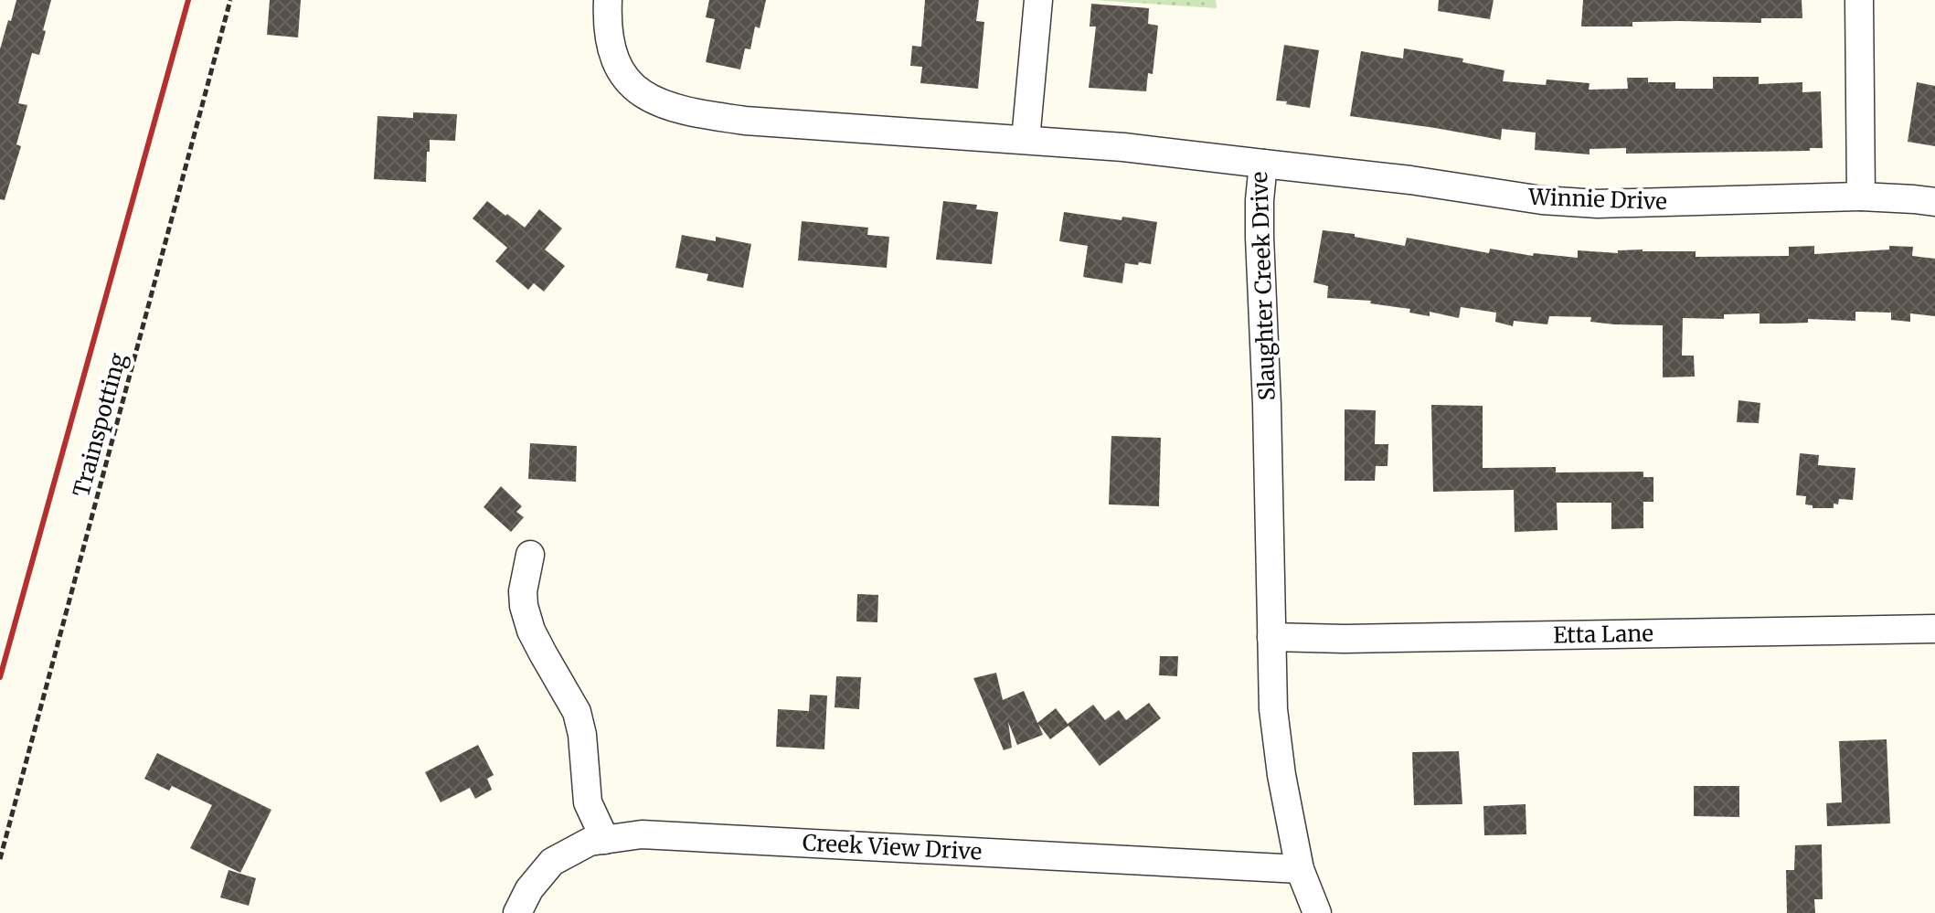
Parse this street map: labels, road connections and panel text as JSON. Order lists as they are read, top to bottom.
{
  "streets": {
    "street": [
      "Winnie Drive",
      "Slaughter Creek Drive",
      "Etta Lane",
      "Creek View Drive"
    ],
    "path": ["Trainspotting"]
  },
  "crossings": [
    ["Winnie Drive", "Slaughter Creek Drive"],
    ["Slaughter Creek Drive", "Etta Lane"],
    ["Slaughter Creek Drive", "Creek View Drive"]
  ]
}
